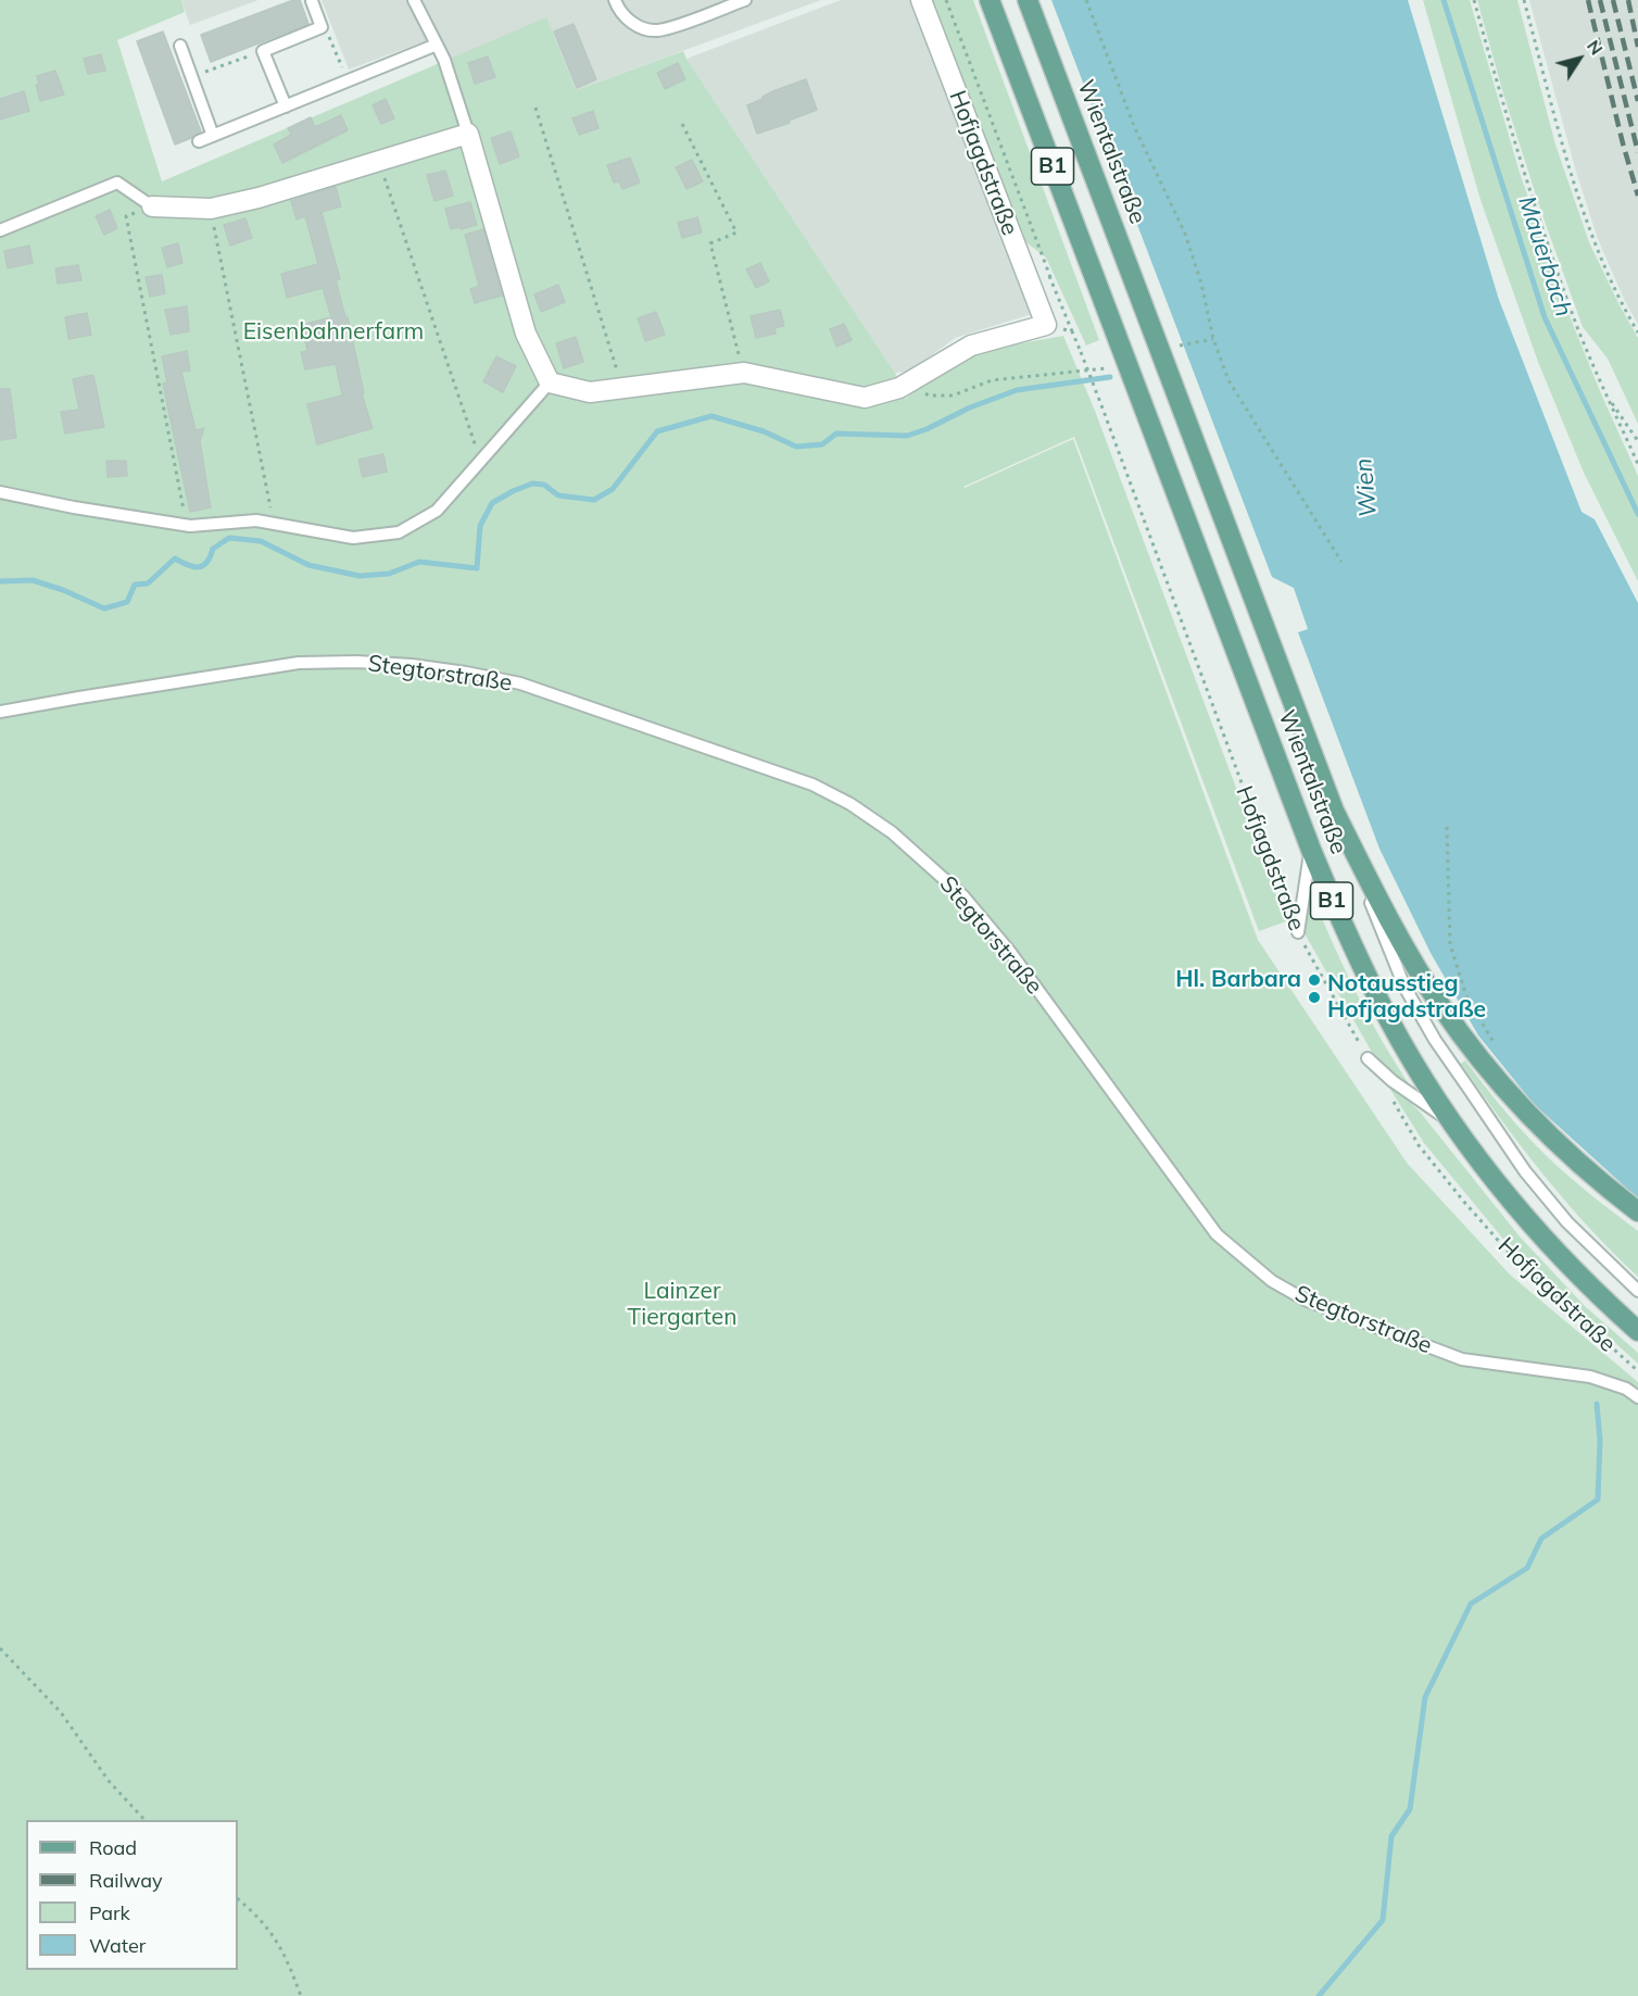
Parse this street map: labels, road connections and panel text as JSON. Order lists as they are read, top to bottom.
{
  "streets": {
    "main road": ["Wientalstraße", "B1"],
    "street": ["Hofjagdstraße"],
    "lane": ["Stegtorstraße"]
  },
  "water": ["Mauerbach", "Wien"],
  "parks": ["Eisenbahnerfarm", "Lainzer Tiergarten"],
  "places": ["Hl. Barbara", "Notausstieg Hofjagdstraße"],
  "legend": [
    "Road",
    "Railway",
    "Park",
    "Water"
  ],
  "north": "top right"
}
